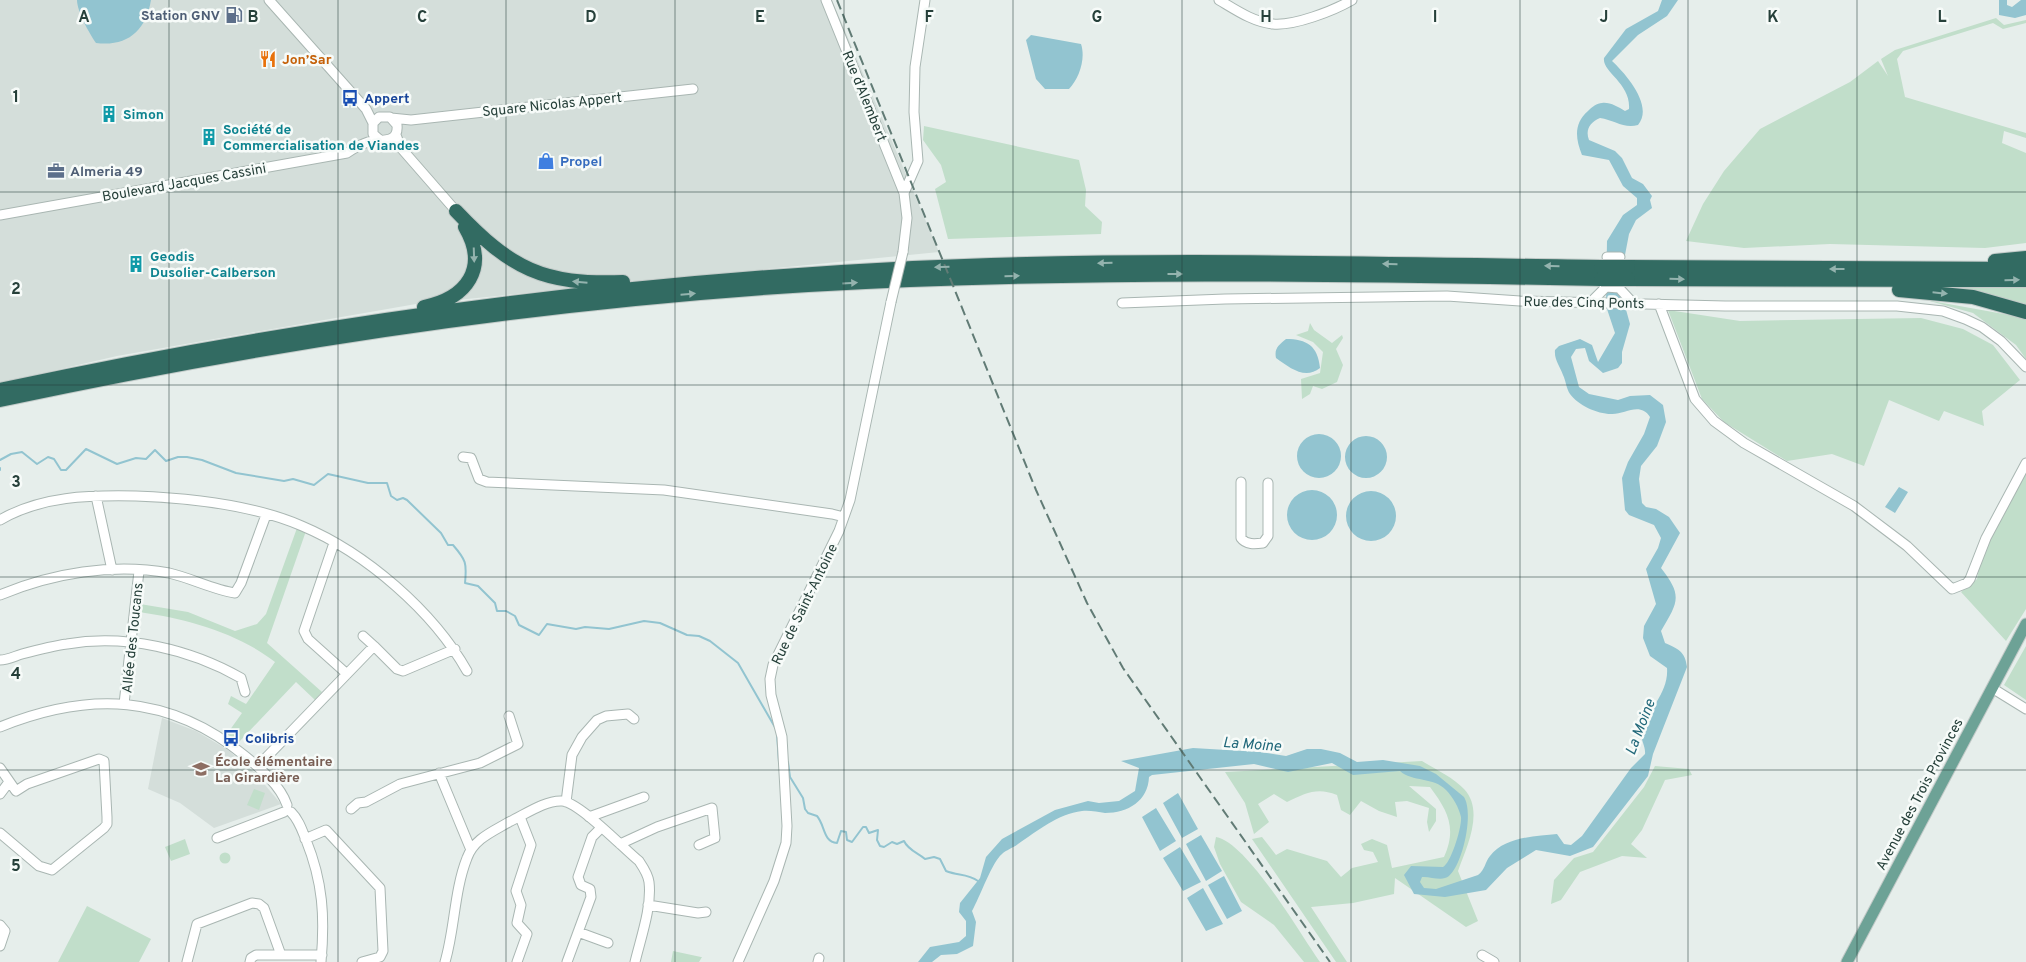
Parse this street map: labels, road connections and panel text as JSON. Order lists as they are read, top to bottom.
{
  "streets": {
    "main road": ["Avenue des Trois Provinces"],
    "street": [
      "Rue d’Alembert",
      "Square Nicolas Appert",
      "Boulevard Jacques Cassini",
      "Rue des Cinq Ponts",
      "Rue de Saint-Antoine",
      "Allée des Toucans"
    ]
  },
  "crossings": [
    ["Rue d’Alembert", "Rue de Saint-Antoine"],
    ["Square Nicolas Appert", "Boulevard Jacques Cassini"]
  ],
  "water": ["La Moine"],
  "places": {
    "fuel station": ["Station GNV"],
    "restaurant": ["Jon’Sar"],
    "bus stop": ["Appert", "Colibris"],
    "building": ["Simon", "Société de Commercialisation de Viandes", "Geodis Dusolier-Calberson"],
    "shop": ["Propel"],
    "office": ["Almeria 49"],
    "school or university": ["École élémentaire La Girardière"]
  },
  "grid": {
    "columns": [
      "A",
      "B",
      "C",
      "D",
      "E",
      "F",
      "G",
      "H",
      "I",
      "J",
      "K",
      "L"
    ],
    "rows": [
      "1",
      "2",
      "3",
      "4",
      "5"
    ]
  }
}
